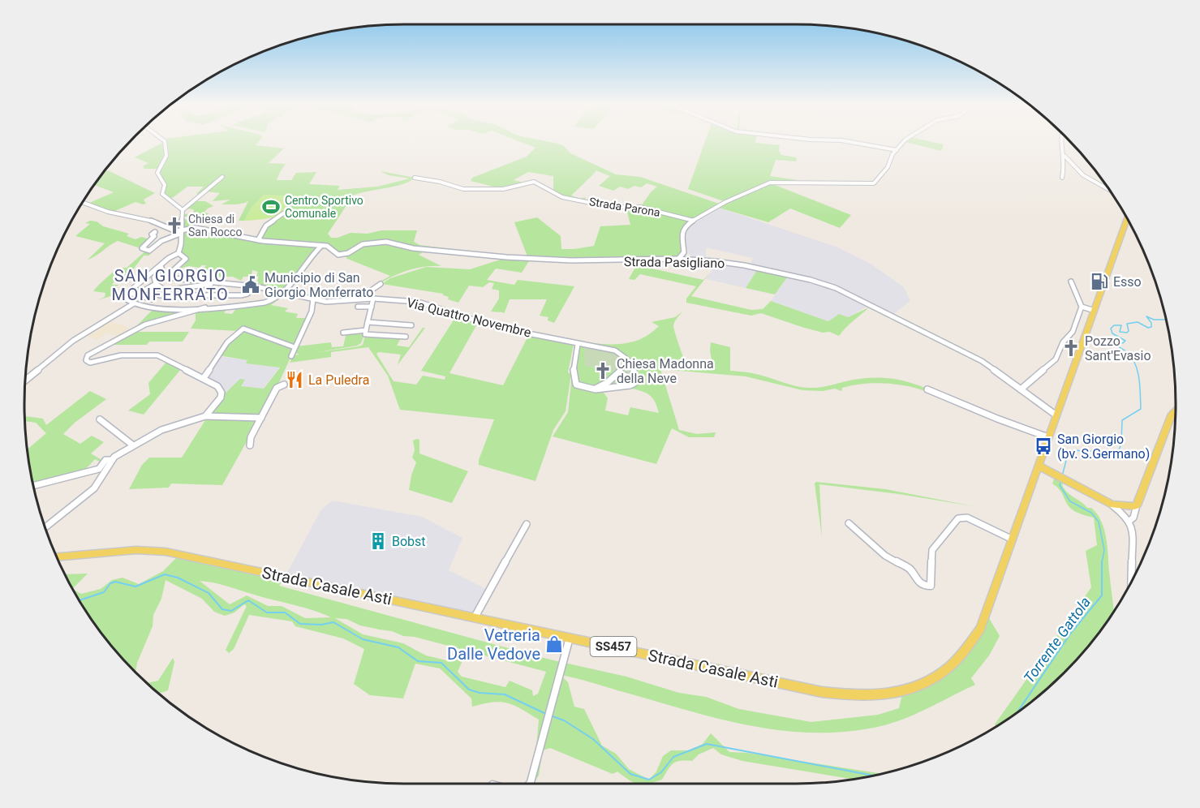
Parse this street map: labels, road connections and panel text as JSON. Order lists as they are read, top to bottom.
{
  "streets": {
    "main road": ["Strada Casale Asti", "SS457"],
    "street": ["Strada Parona", "Strada Pasigliano", "Via Quattro Novembre"]
  },
  "crossings": [
    ["Strada Pasigliano", "SS457"],
    ["Strada Casale Asti", "SS457"]
  ],
  "districts": ["SAN GIORGIO MONFERRATO"],
  "water": ["Torrente Gattola"],
  "places": {
    "sports": ["Centro Sportivo Comunale"],
    "church": ["Chiesa di San Rocco", "Pozzo Sant'Evasio", "Chiesa Madonna della Neve"],
    "fuel station": ["Esso"],
    "public building": ["Municipio di San Giorgio Monferrato"],
    "restaurant": ["La Puledra"],
    "bus stop": ["San Giorgio (bv. S.Germano)"],
    "building": ["Bobst"],
    "shop": ["Vetreria Dalle Vedove"]
  }
}
